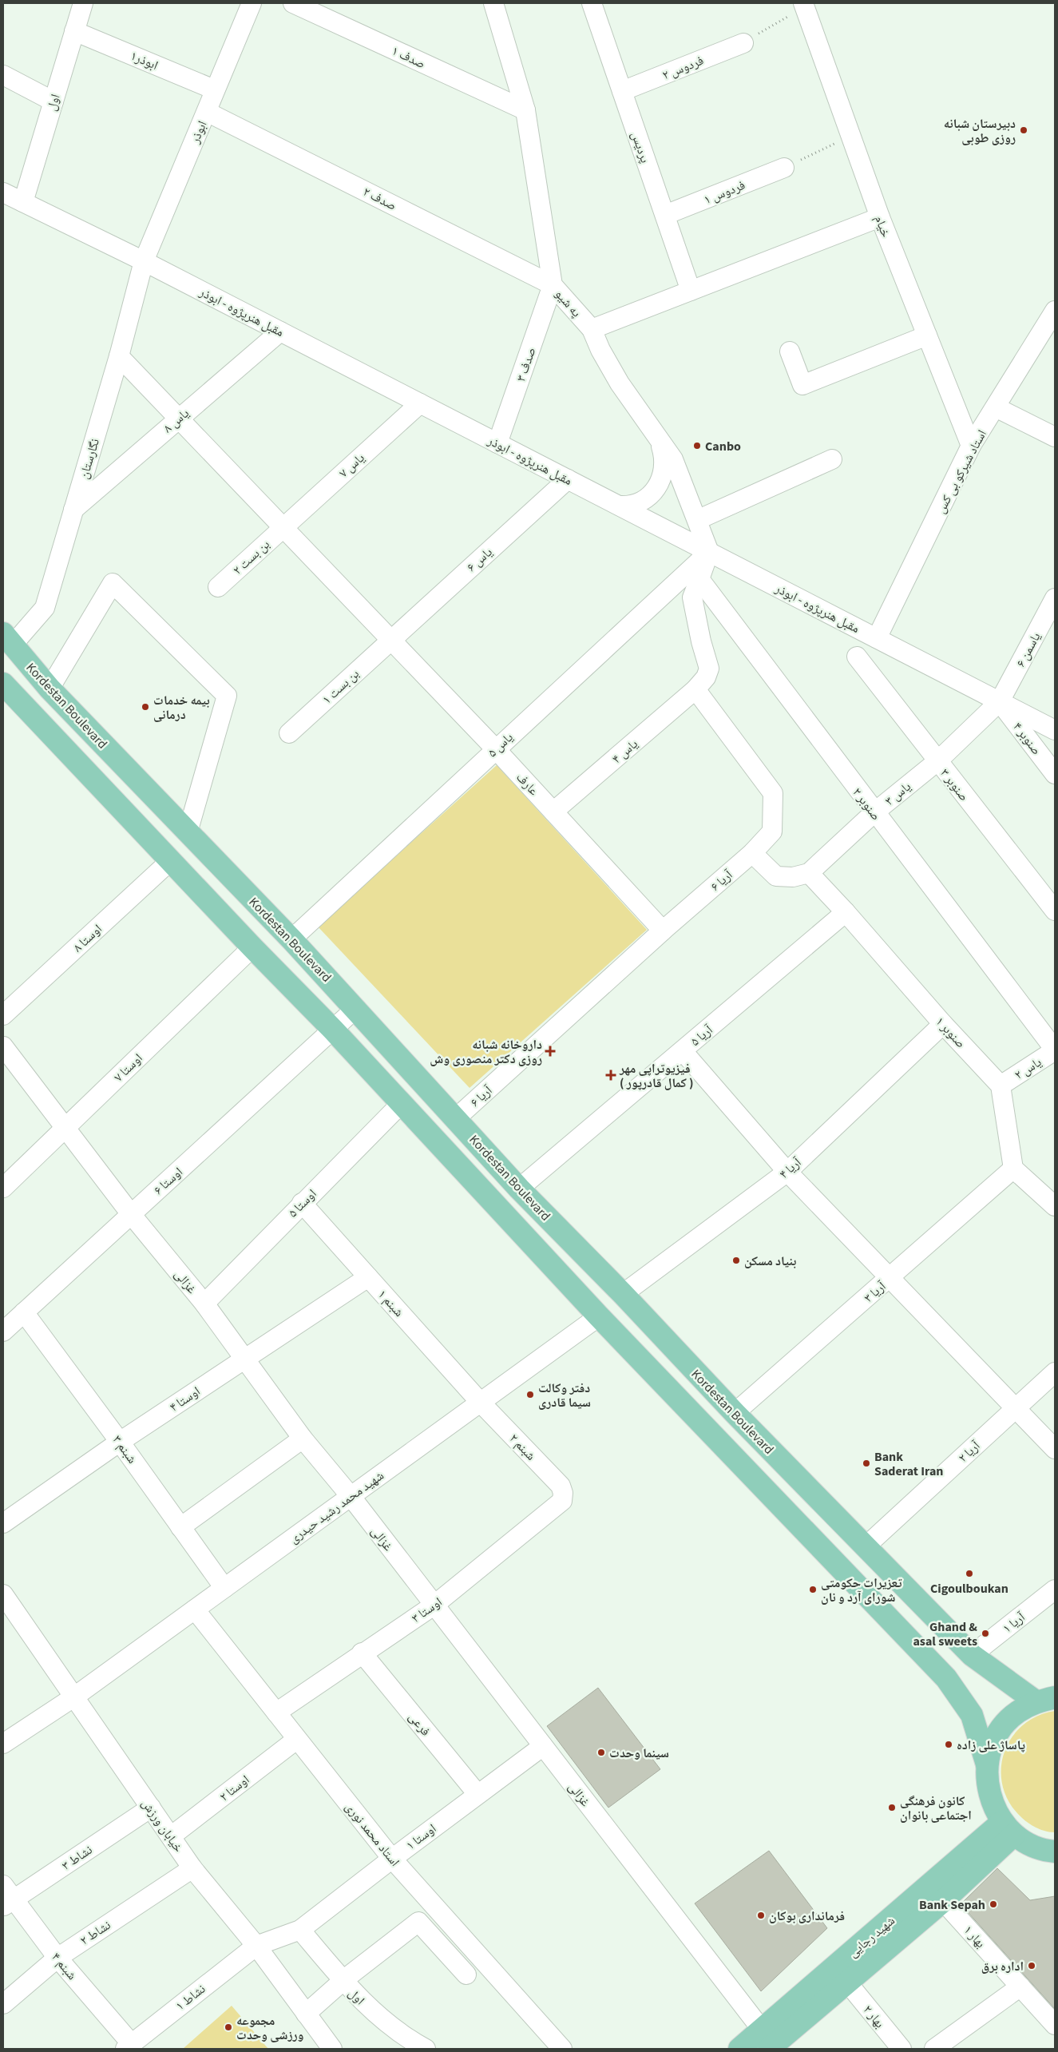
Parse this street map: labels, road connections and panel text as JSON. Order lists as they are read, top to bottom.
{
  "streets": {
    "main road": ["Kordestan Boulevard", "شهید رجایی"],
    "street": [
      "صدف ۱",
      "ابوذر۱",
      "فردوس ۲",
      "اول",
      "ابوذر",
      "پردیس",
      "فردوس ۱",
      "صدف ۲",
      "خیام",
      "په شیو",
      "مقبل هنرپژوه - ابوذر",
      "صدف ۳",
      "یاس ۸",
      "نگارستان",
      "یاس ۷",
      "استاد شیرکو بی کس",
      "بن بست ۲",
      "یاس ۶",
      "یاسمن ۶",
      "بن بست ۱",
      "صنوبر ۴",
      "یاس ۵",
      "یاس ۴",
      "عارف",
      "صنوبر ۳",
      "یاس ۳",
      "صنوبر ۲",
      "آریا ۶",
      "اوستا ۸",
      "صنوبر ۱",
      "آریا ۵",
      "اوستا ۷",
      "یاس ۲",
      "آریا ۴",
      "اوستا ۶",
      "اوستا ۵",
      "غزالی",
      "آریا ۳",
      "شبنم ۱",
      "اوستا ۴",
      "شبنم ۲",
      "شبنم ۳",
      "آریا ۲",
      "شهید محمد رشید حیدری",
      "اوستا ۳",
      "آریا ۱",
      "فرعی",
      "اوستا ۲",
      "خیابان ورزش",
      "استاد محمد نوری",
      "اوستا ۱",
      "نشاط ۳",
      "نشاط ۲",
      "بهار ۱",
      "شبنم ۴",
      "نشاط ۱",
      "بهار ۲"
    ]
  },
  "crossings": [
    ["صدف ۱", "په شیو"],
    ["ابوذر۱", "اول"],
    ["ابوذر۱", "ابوذر"],
    ["فردوس ۲", "پردیس"],
    ["اول", "مقبل هنرپژوه - ابوذر"],
    ["اول", "اوستا ۱"],
    ["ابوذر", "صدف ۲"],
    ["ابوذر", "مقبل هنرپژوه - ابوذر"],
    ["ابوذر", "نگارستان"],
    ["پردیس", "فردوس ۱"],
    ["صدف ۲", "په شیو"],
    ["صدف ۲", "صدف ۳"],
    ["خیام", "استاد شیرکو بی کس"],
    ["په شیو", "مقبل هنرپژوه - ابوذر"],
    ["په شیو", "صدف ۳"],
    ["په شیو", "یاس ۵"],
    ["مقبل هنرپژوه - ابوذر", "صدف ۳"],
    ["مقبل هنرپژوه - ابوذر", "یاس ۸"],
    ["مقبل هنرپژوه - ابوذر", "نگارستان"],
    ["مقبل هنرپژوه - ابوذر", "یاس ۷"],
    ["مقبل هنرپژوه - ابوذر", "استاد شیرکو بی کس"],
    ["مقبل هنرپژوه - ابوذر", "یاس ۶"],
    ["مقبل هنرپژوه - ابوذر", "یاسمن ۶"],
    ["مقبل هنرپژوه - ابوذر", "صنوبر ۴"],
    ["مقبل هنرپژوه - ابوذر", "یاس ۵"],
    ["مقبل هنرپژوه - ابوذر", "یاس ۳"],
    ["یاس ۸", "نگارستان"],
    ["یاس ۸", "عارف"],
    ["نگارستان", "Kordestan Boulevard"],
    ["نگارستان", "عارف"],
    ["یاس ۷", "بن بست ۲"],
    ["یاس ۷", "عارف"],
    ["بن بست ۲", "عارف"],
    ["یاس ۶", "بن بست ۱"],
    ["یاس ۶", "عارف"],
    ["یاسمن ۶", "صنوبر ۴"],
    ["یاسمن ۶", "یاس ۳"],
    ["بن بست ۱", "عارف"],
    ["Kordestan Boulevard", "یاس ۵"],
    ["Kordestan Boulevard", "آریا ۶"],
    ["Kordestan Boulevard", "آریا ۵"],
    ["Kordestan Boulevard", "آریا ۴"],
    ["Kordestan Boulevard", "اوستا ۶"],
    ["Kordestan Boulevard", "آریا ۳"],
    ["Kordestan Boulevard", "آریا ۲"],
    ["Kordestan Boulevard", "آریا ۱"],
    ["صنوبر ۴", "یاس ۳"],
    ["یاس ۵", "عارف"],
    ["یاس ۴", "عارف"],
    ["یاس ۴", "آریا ۶"],
    ["عارف", "آریا ۶"],
    ["صنوبر ۳", "یاس ۳"],
    ["یاس ۳", "صنوبر ۲"],
    ["یاس ۳", "صنوبر ۱"],
    ["صنوبر ۲", "یاس ۲"],
    ["صنوبر ۱", "آریا ۵"],
    ["صنوبر ۱", "یاس ۲"],
    ["صنوبر ۱", "آریا ۴"],
    ["اوستا ۷", "غزالی"],
    ["اوستا ۶", "غزالی"],
    ["اوستا ۶", "شبنم ۳"],
    ["اوستا ۵", "غزالی"],
    ["اوستا ۵", "شبنم ۱"],
    ["غزالی", "اوستا ۴"],
    ["غزالی", "شهید محمد رشید حیدری"],
    ["غزالی", "اوستا ۳"],
    ["غزالی", "اوستا ۱"],
    ["غزالی", "شهید رجایی"],
    ["شبنم ۱", "اوستا ۴"],
    ["شبنم ۱", "شبنم ۲"],
    ["شبنم ۱", "شهید محمد رشید حیدری"],
    ["اوستا ۴", "شبنم ۳"],
    ["شبنم ۲", "شهید محمد رشید حیدری"],
    ["شبنم ۲", "اوستا ۳"],
    ["شبنم ۳", "شهید محمد رشید حیدری"],
    ["شهید محمد رشید حیدری", "خیابان ورزش"],
    ["شهید محمد رشید حیدری", "استاد محمد نوری"],
    ["اوستا ۳", "فرعی"],
    ["اوستا ۳", "استاد محمد نوری"],
    ["فرعی", "اوستا ۱"],
    ["اوستا ۲", "خیابان ورزش"],
    ["اوستا ۲", "استاد محمد نوری"],
    ["خیابان ورزش", "اوستا ۱"],
    ["خیابان ورزش", "نشاط ۳"],
    ["خیابان ورزش", "نشاط ۲"],
    ["خیابان ورزش", "نشاط ۱"],
    ["استاد محمد نوری", "اوستا ۱"],
    ["اوستا ۱", "نشاط ۱"],
    ["نشاط ۳", "شبنم ۴"],
    ["نشاط ۲", "شبنم ۴"],
    ["شهید رجایی", "بهار ۱"],
    ["شهید رجایی", "بهار ۲"],
    ["شبنم ۴", "نشاط ۱"]
  ],
  "places": {
    "other": [
      "دبیرستان شبانه روزی طوبی",
      "Canbo",
      "بیمه خدمات درمانی",
      "بنیاد مسکن",
      "دفتر وکالت سیما قادری",
      "Bank Saderat Iran",
      "Cigoulboukan",
      "تعزیرات حکومتی شورای آرد و نان",
      "Ghand & asal sweets",
      "پاساژ علی زاده",
      "سینما وحدت",
      "کانون فرهنگی اجتماعی بانوان",
      "Bank Sepah",
      "فرمانداری بوکان",
      "اداره برق",
      "مجموعه ورزشی وحدت"
    ],
    "health": ["داروخانه شبانه روزی دکتر منصوری وش", "فیزیوتراپی مهر ( کمال قادرپور )"]
  }
}
